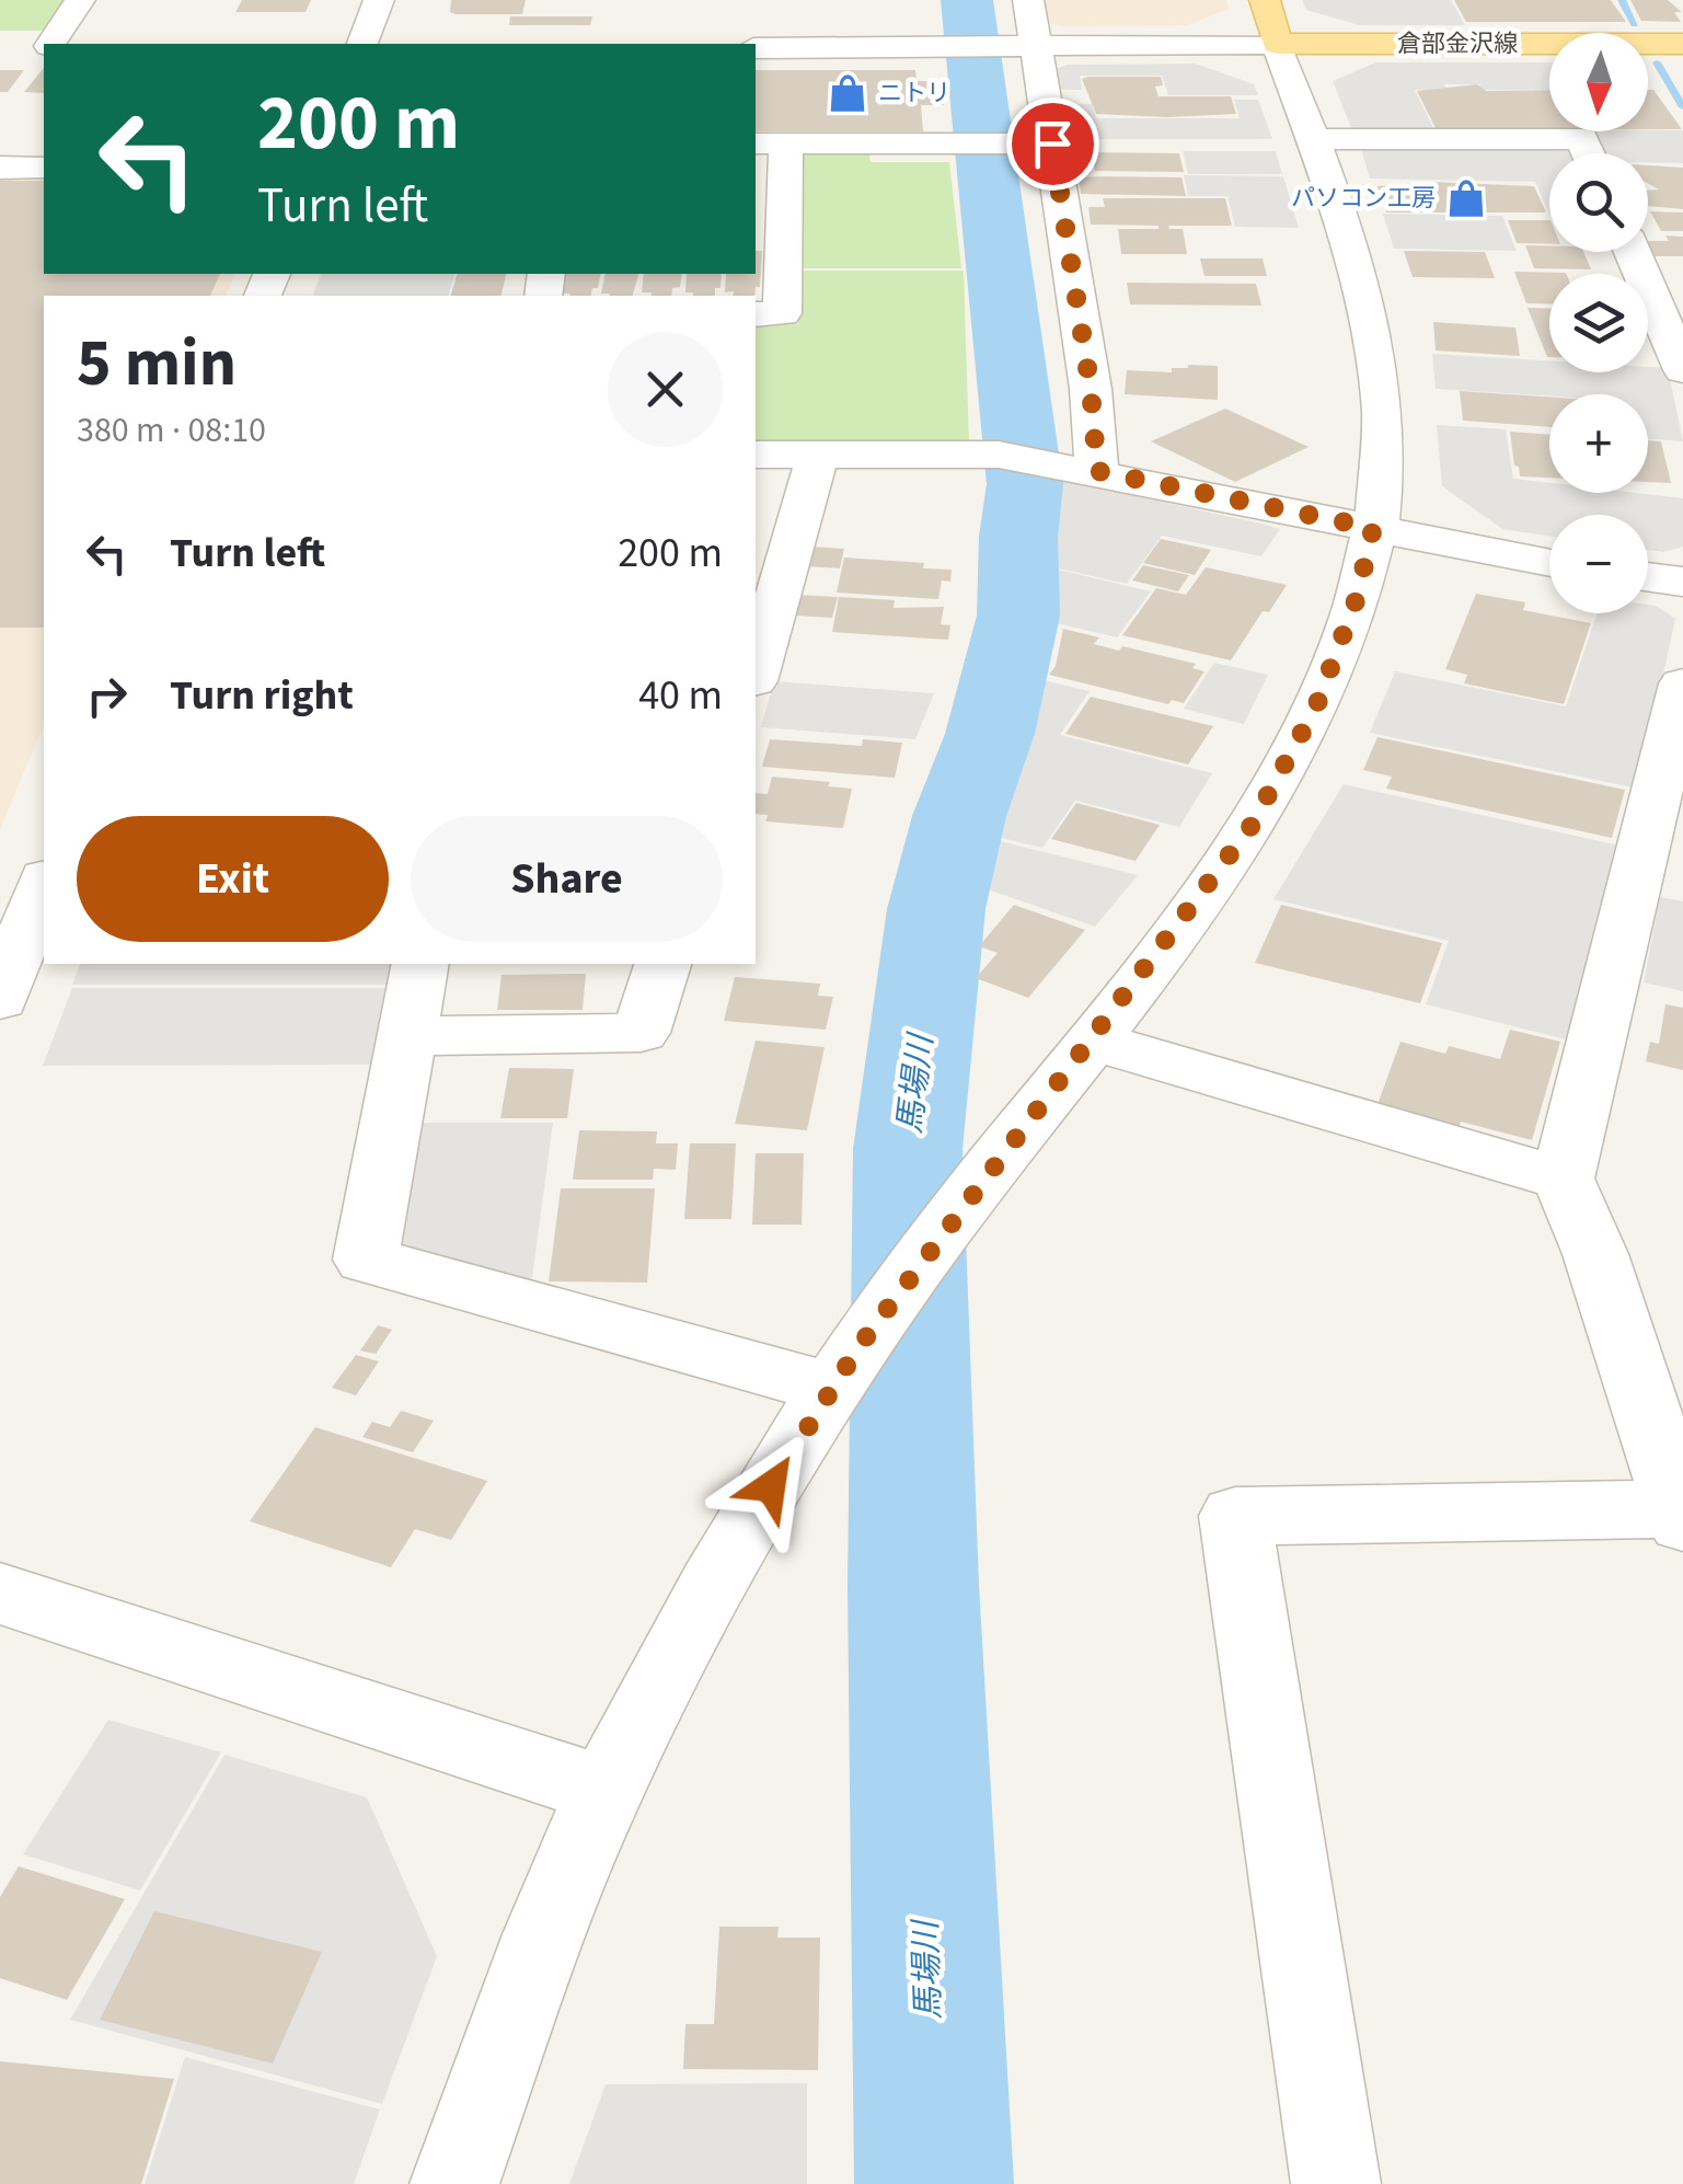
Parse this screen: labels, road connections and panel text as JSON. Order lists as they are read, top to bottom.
{
  "streets": {
    "main road": ["倉部金沢線"]
  },
  "water": ["馬場川"],
  "places": {
    "shop": ["ニトリ", "パソコン工房"]
  },
  "north": "bottom",
  "page": {
    "map_buttons": ["+", "−"],
    "turn": ["200 m", "Turn left"],
    "heading": ["5 min", "380 m · 08:10"],
    "list": [
      {
        "name": "Turn left",
        "value": "200 m"
      },
      {
        "name": "Turn right",
        "value": "40 m"
      }
    ],
    "buttons": ["Exit", "Share"]
  }
}
